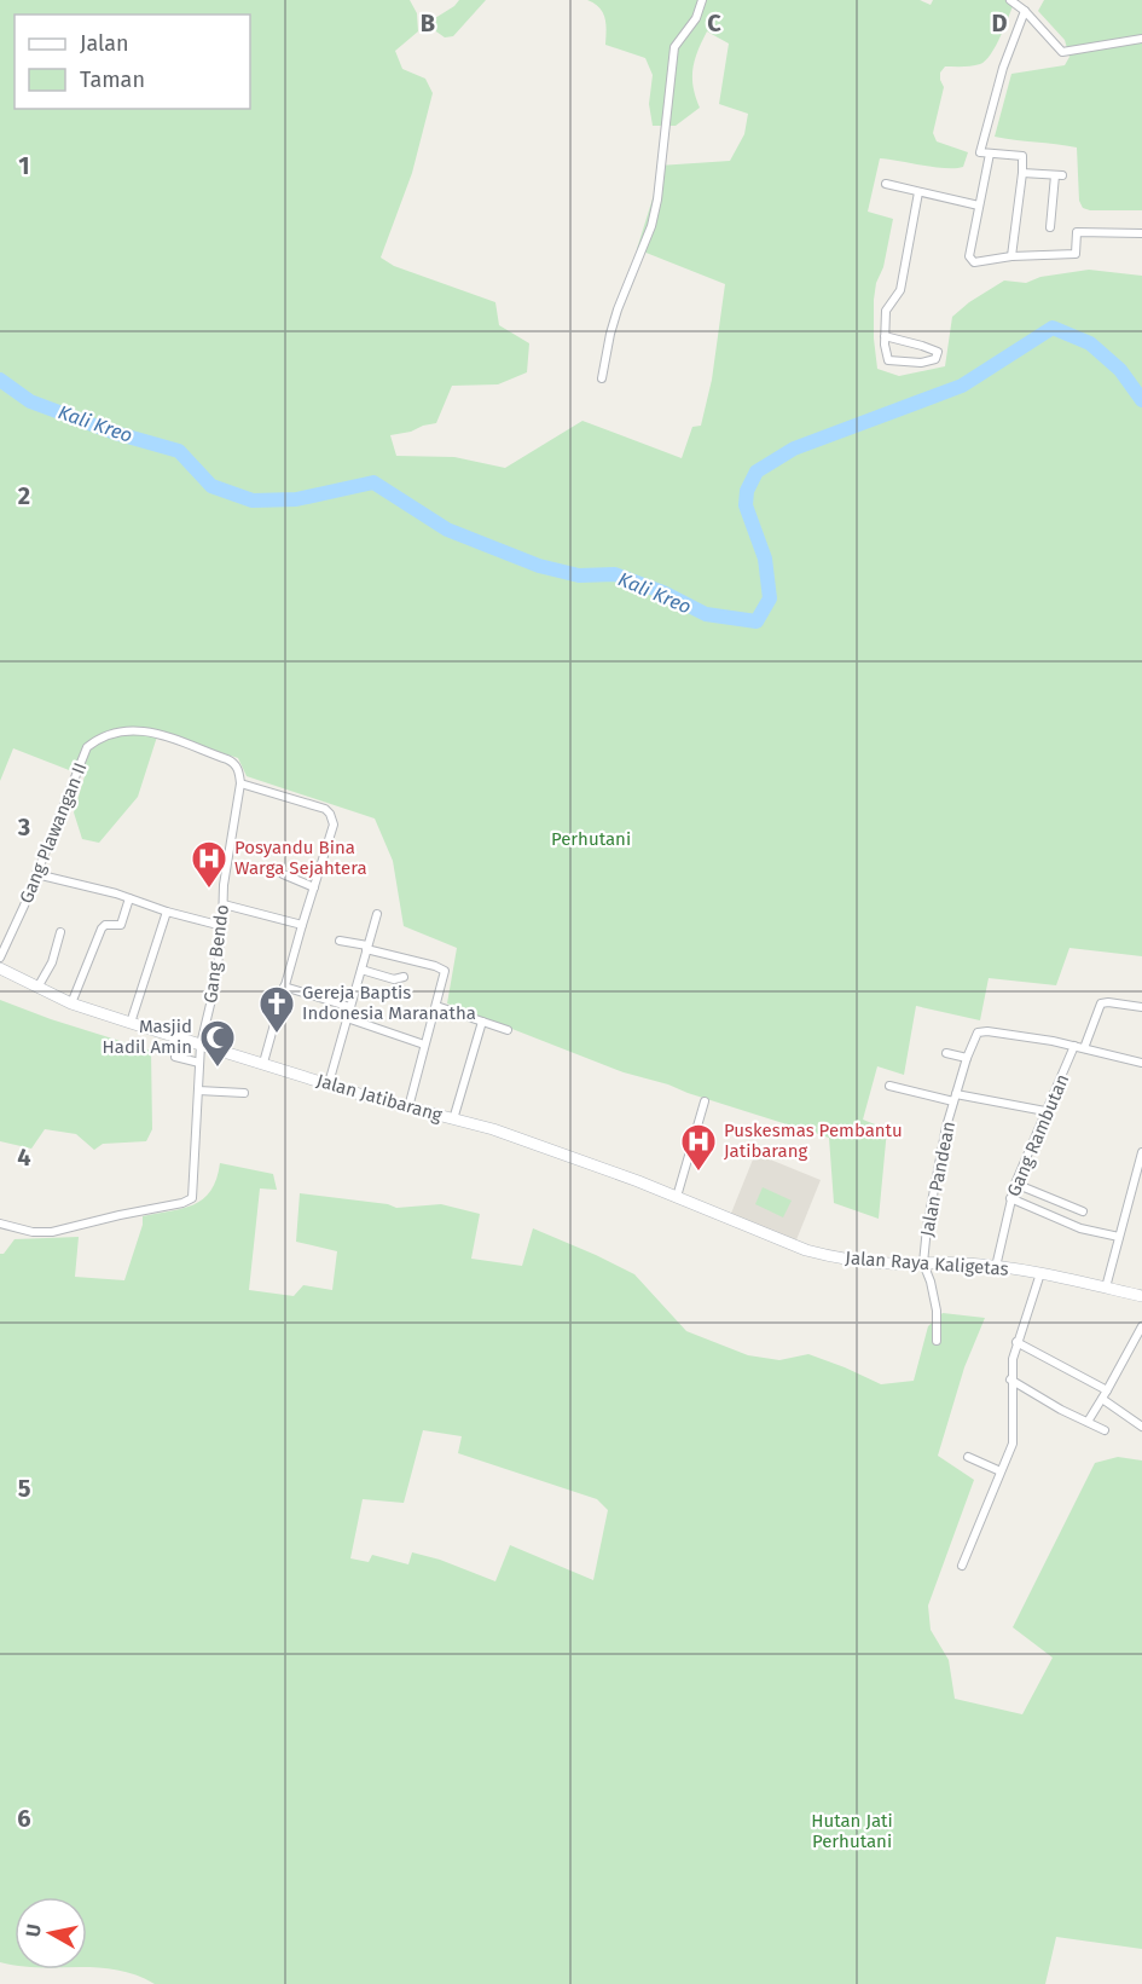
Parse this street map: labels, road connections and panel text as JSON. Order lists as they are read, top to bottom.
{
  "streets": {
    "main road": ["Jalan Jatibarang", "Jalan Raya Kaligetas"],
    "street": [
      "Gang Plawangan II",
      "Gang Bendo",
      "Gang Rambutan",
      "Jalan Pandean"
    ]
  },
  "crossings": [
    ["Gang Plawangan II", "Gang Bendo"],
    ["Gang Bendo", "Jalan Jatibarang"],
    ["Jalan Jatibarang", "Jalan Raya Kaligetas"],
    ["Gang Rambutan", "Jalan Pandean"],
    ["Gang Rambutan", "Jalan Raya Kaligetas"],
    ["Jalan Pandean", "Jalan Raya Kaligetas"]
  ],
  "water": ["Kali Kreo"],
  "parks": ["Perhutani", "Hutan Jati Perhutani"],
  "places": {
    "hospital": ["Posyandu Bina Warga Sejahtera", "Puskesmas Pembantu Jatibarang"],
    "church": ["Gereja Baptis Indonesia Maranatha"],
    "mosque": ["Masjid Hadil Amin"]
  },
  "legend": ["Jalan", "Taman"],
  "north": "left",
  "grid": {
    "columns": ["B", "C", "D"],
    "rows": [
      "1",
      "2",
      "3",
      "4",
      "5",
      "6"
    ]
  }
}
